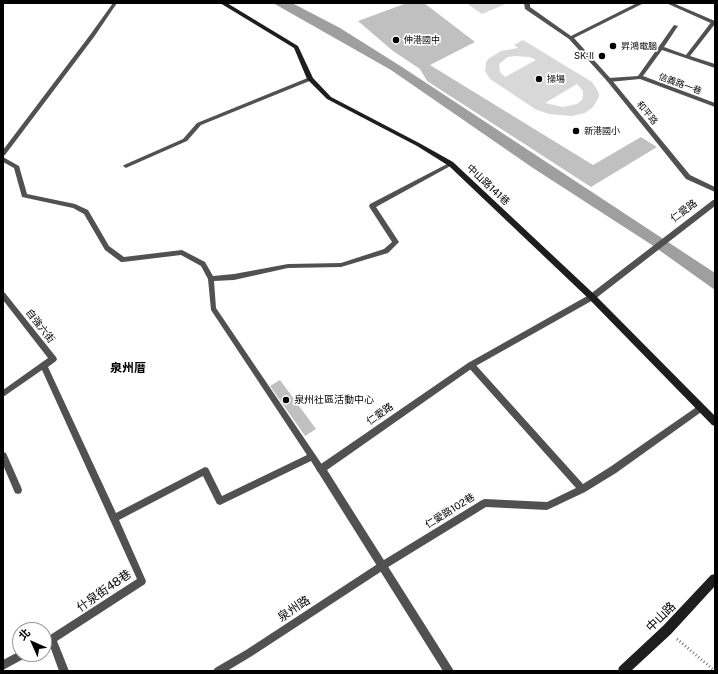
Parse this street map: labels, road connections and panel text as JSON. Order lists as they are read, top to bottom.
{
  "streets": {
    "street": [
      "和平路",
      "中山路141巷",
      "仁愛路",
      "中山路"
    ],
    "lane": [
      "信義路一巷",
      "自強六街",
      "仁愛路102巷",
      "什泉街48巷",
      "泉州路"
    ]
  },
  "crossings": [
    ["中山路141巷", "仁愛路"],
    ["中山路141巷", "仁愛路102巷"],
    ["仁愛路102巷", "泉州路"]
  ],
  "districts": ["泉州厝"],
  "places": [
    "伸港國中",
    "昇鴻電腦",
    "SK-II",
    "操場",
    "新港國小",
    "泉州社區活動中心"
  ],
  "north": "top left"
}
